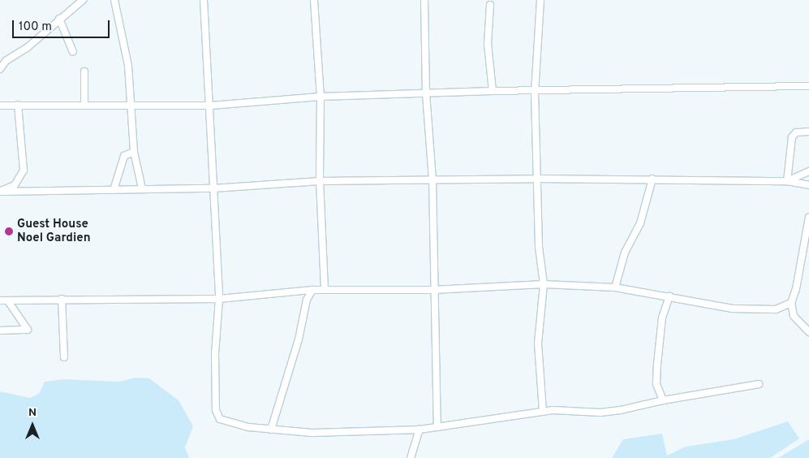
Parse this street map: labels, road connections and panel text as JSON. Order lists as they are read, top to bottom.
{
  "places": ["Guest House Noel Gardien"],
  "scale_bar": "100 m",
  "north": "top"
}
